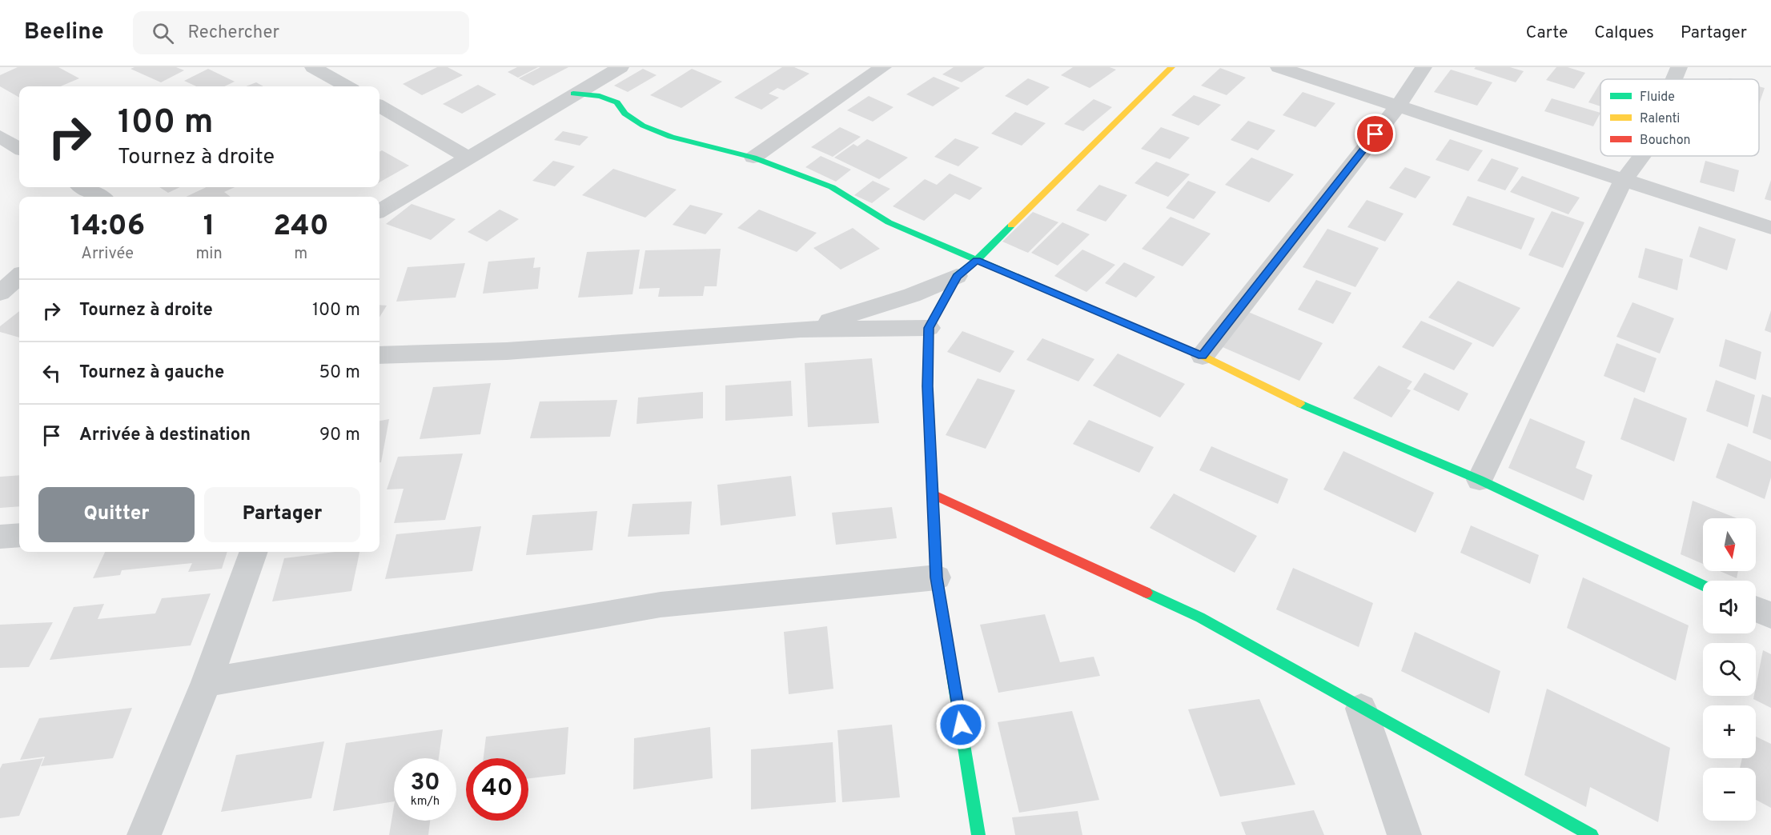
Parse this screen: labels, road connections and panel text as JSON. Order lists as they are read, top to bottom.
{
  "legend": ["Fluide", "Ralenti", "Bouchon"],
  "north": "bottom",
  "page": {
    "header": "Beeline",
    "search": "Rechercher",
    "nav": ["Carte", "Calques", "Partager"],
    "turn": ["100 m", "Tournez à droite"],
    "eta": [
      "14:06",
      "Arrivée",
      "1",
      "min",
      "240",
      "m"
    ],
    "list": [
      {
        "name": "Tournez à droite",
        "value": "100 m"
      },
      {
        "name": "Tournez à gauche",
        "value": "50 m"
      },
      {
        "name": "Arrivée à destination",
        "value": "90 m"
      }
    ],
    "buttons": ["Quitter", "Partager"],
    "map_buttons": ["+", "−"],
    "speed": "30 km/h",
    "limit": "40"
  }
}
